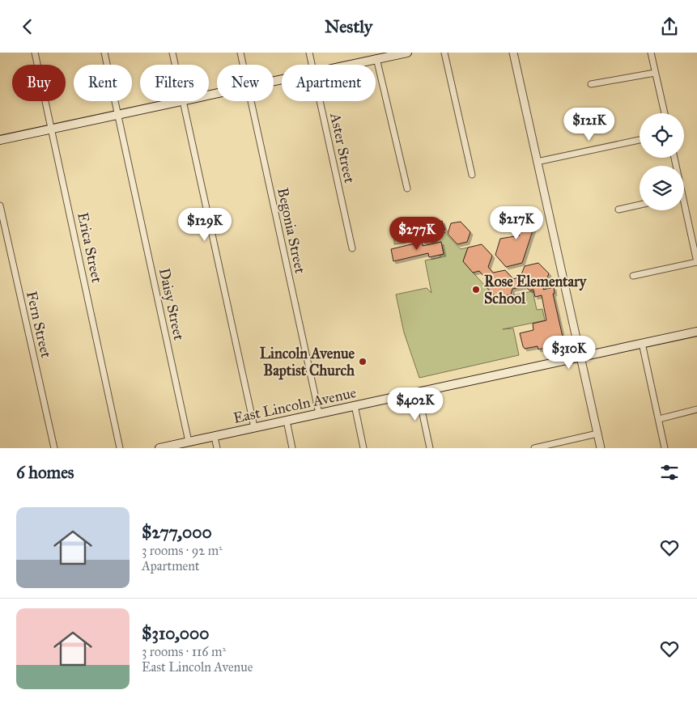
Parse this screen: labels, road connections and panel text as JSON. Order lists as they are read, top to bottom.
{
  "streets": {
    "main road": ["East Lincoln Avenue"],
    "street": [
      "Aster Street",
      "Begonia Street",
      "Erica Street",
      "Daisy Street",
      "Fern Street"
    ]
  },
  "crossings": [
    ["Begonia Street", "East Lincoln Avenue"],
    ["Daisy Street", "East Lincoln Avenue"]
  ],
  "places": ["Rose Elementary School", "Lincoln Avenue Baptist Church"],
  "page": {
    "header": "Nestly",
    "chip": [
      "Buy",
      "Rent",
      "Filters",
      "New",
      "Apartment"
    ],
    "price": [
      "$121K",
      "$217K",
      "$129K",
      "$277K",
      "$310K",
      "$402K"
    ],
    "heading": "6 homes",
    "list": [
      {
        "name": "$277,000",
        "note": "3 rooms · 92 m² · Apartment"
      },
      {
        "name": "$310,000",
        "note": "3 rooms · 116 m² · East Lincoln Avenue"
      }
    ]
  }
}
